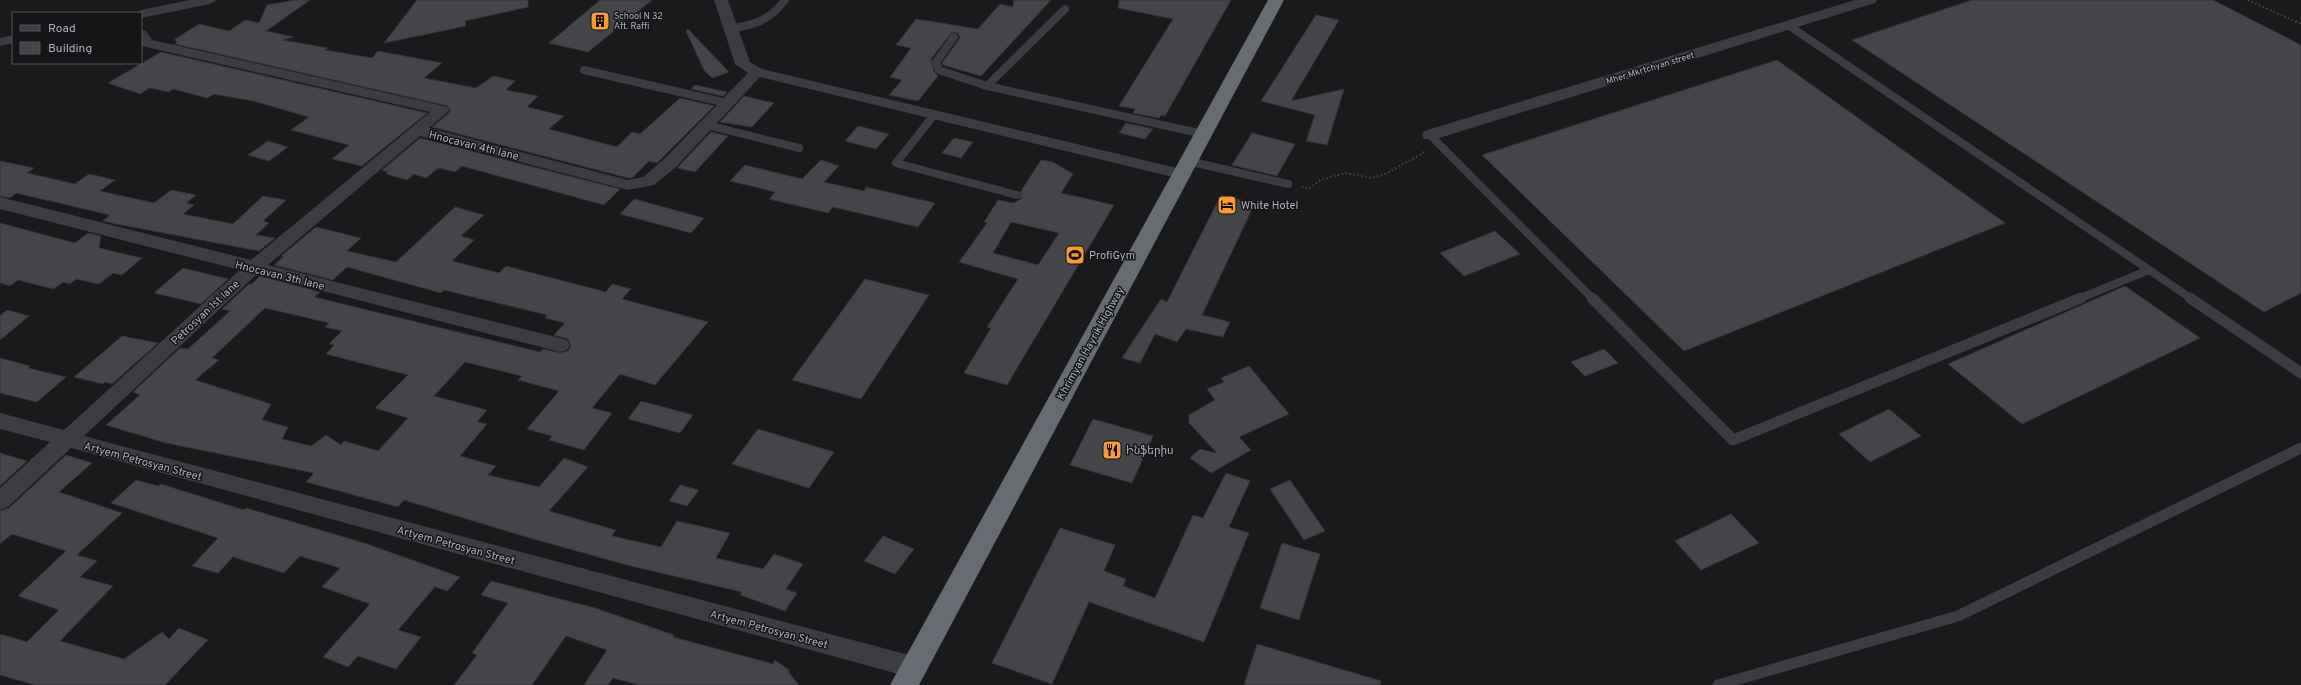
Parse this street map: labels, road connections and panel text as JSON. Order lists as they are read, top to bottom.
{
  "streets": {
    "highway": ["Khrimyan Hayrik Highway"],
    "street": [
      "Mher Mkrtchyan street",
      "Hnocavan 4th lane",
      "Hnocavan 3th lane",
      "Petrosyan 1st lane",
      "Artyem Petrosyan Street"
    ]
  },
  "crossings": [
    ["Hnocavan 4th lane", "Petrosyan 1st lane"],
    ["Hnocavan 3th lane", "Petrosyan 1st lane"],
    ["Petrosyan 1st lane", "Artyem Petrosyan Street"],
    ["Khrimyan Hayrik Highway", "Artyem Petrosyan Street"]
  ],
  "places": {
    "building": ["School N 32 Aft. Raffi"],
    "hotel": ["White Hotel"],
    "sports": ["ProfiGym"],
    "restaurant": ["Ինֆերիս"]
  },
  "legend": ["Road", "Building"]
}
